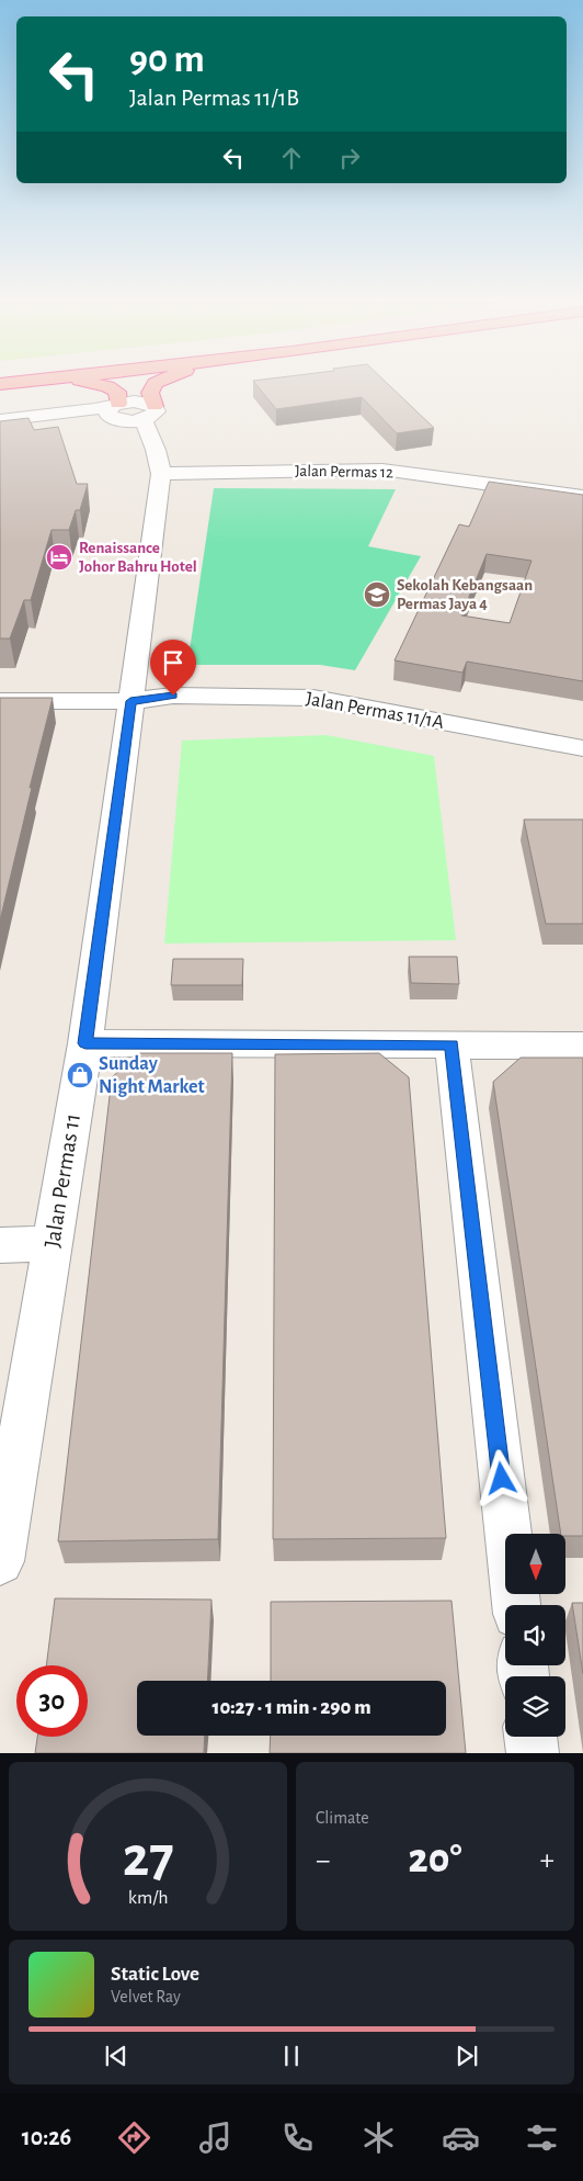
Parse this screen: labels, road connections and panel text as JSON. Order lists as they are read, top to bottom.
{
  "streets": {
    "street": ["Jalan Permas 12", "Jalan Permas 11/1A", "Jalan Permas 11"]
  },
  "crossings": [
    ["Jalan Permas 12", "Jalan Permas 11"],
    ["Jalan Permas 11/1A", "Jalan Permas 11"]
  ],
  "places": {
    "hotel": ["Renaissance Johor Bahru Hotel"],
    "school or university": ["Sekolah Kebangsaan Permas Jaya 4"],
    "shop": ["Sunday Night Market"]
  },
  "north": "bottom",
  "page": {
    "turn": ["90 m", "Jalan Permas 11/1B"],
    "limit": "30",
    "trip": "10:27 · 1 min · 290 m",
    "tile": "Climate",
    "heat": ["−", "20°", "+"],
    "song": ["Static Love", "Velvet Ray"],
    "tabs": "10:26",
    "gauge": ["27", "km/h"]
  }
}
